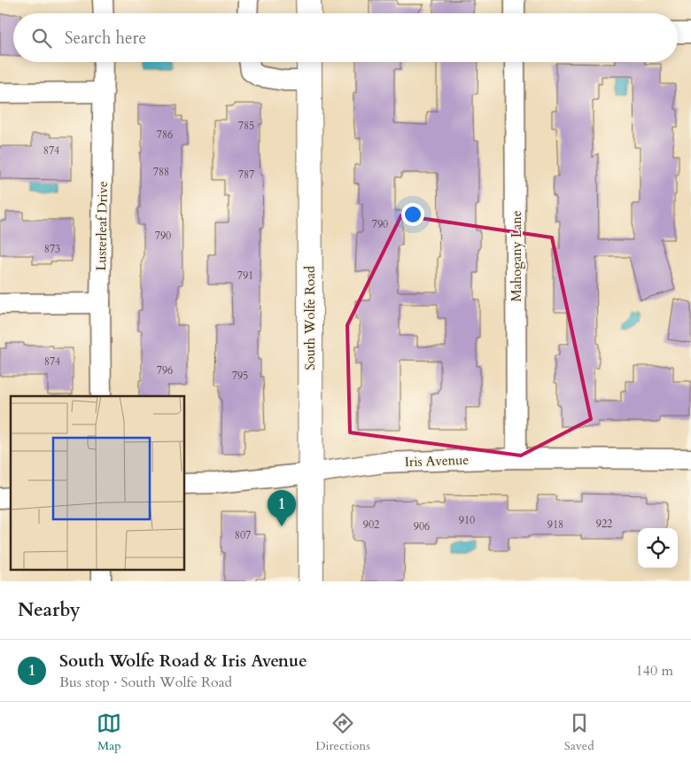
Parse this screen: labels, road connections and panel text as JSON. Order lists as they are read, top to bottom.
{
  "streets": {
    "main road": ["South Wolfe Road"],
    "street": ["Lusterleaf Drive", "Mahogany Lane", "Iris Avenue"]
  },
  "crossings": [
    ["Mahogany Lane", "Iris Avenue"],
    ["South Wolfe Road", "Iris Avenue"]
  ],
  "house_numbers": [
    "785",
    "786",
    "874",
    "788",
    "787",
    "790",
    "790",
    "873",
    "791",
    "874",
    "796",
    "795",
    "910",
    "922",
    "902",
    "918",
    "906",
    "807"
  ],
  "page": {
    "search": "Search here",
    "pins": "1",
    "heading": "Nearby",
    "list": [
      {
        "mark": "1",
        "name": "South Wolfe Road & Iris Avenue",
        "note": "Bus stop · South Wolfe Road",
        "value": "140 m"
      }
    ],
    "nav": ["Map", "Directions", "Saved"]
  }
}
